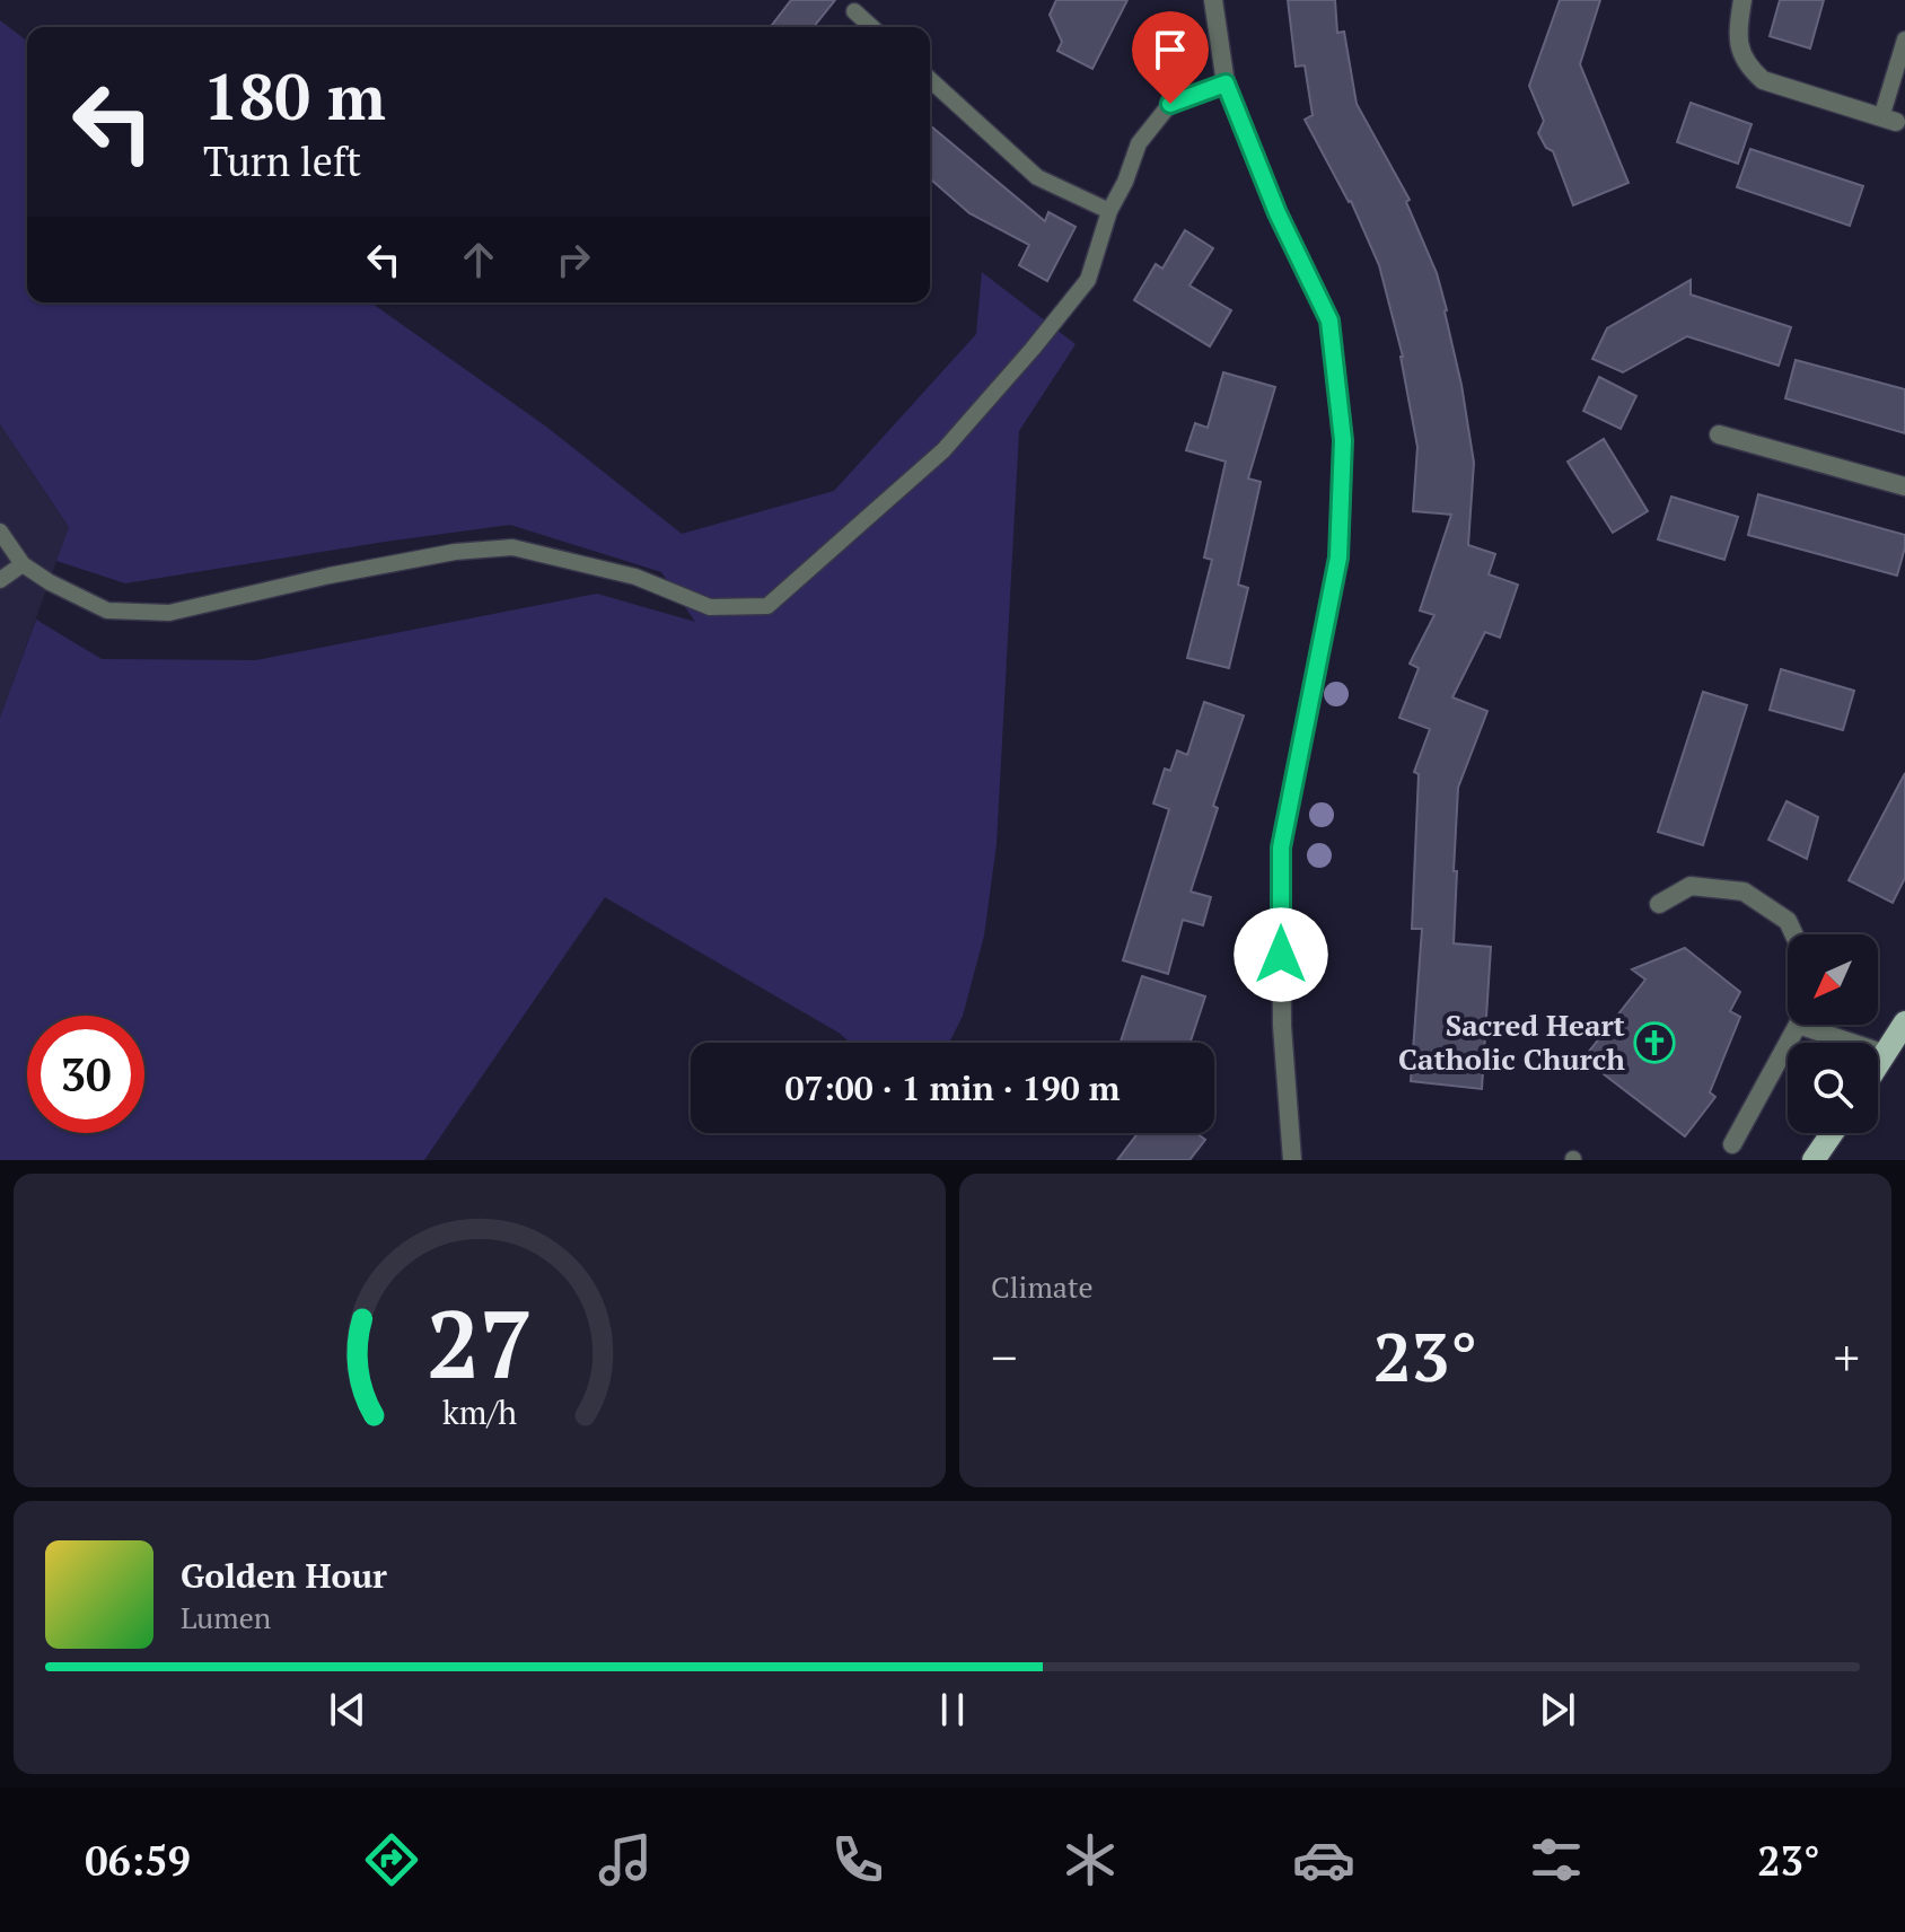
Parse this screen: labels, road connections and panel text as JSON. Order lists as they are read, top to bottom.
{
  "places": {
    "church": ["Sacred Heart Catholic Church"]
  },
  "north": "bottom left",
  "page": {
    "turn": ["180 m", "Turn left"],
    "limit": "30",
    "trip": "07:00 · 1 min · 190 m",
    "tile": "Climate",
    "heat": ["−", "23°", "+"],
    "song": ["Golden Hour", "Lumen"],
    "tabs": ["06:59", "23°"],
    "gauge": ["27", "km/h"]
  }
}
